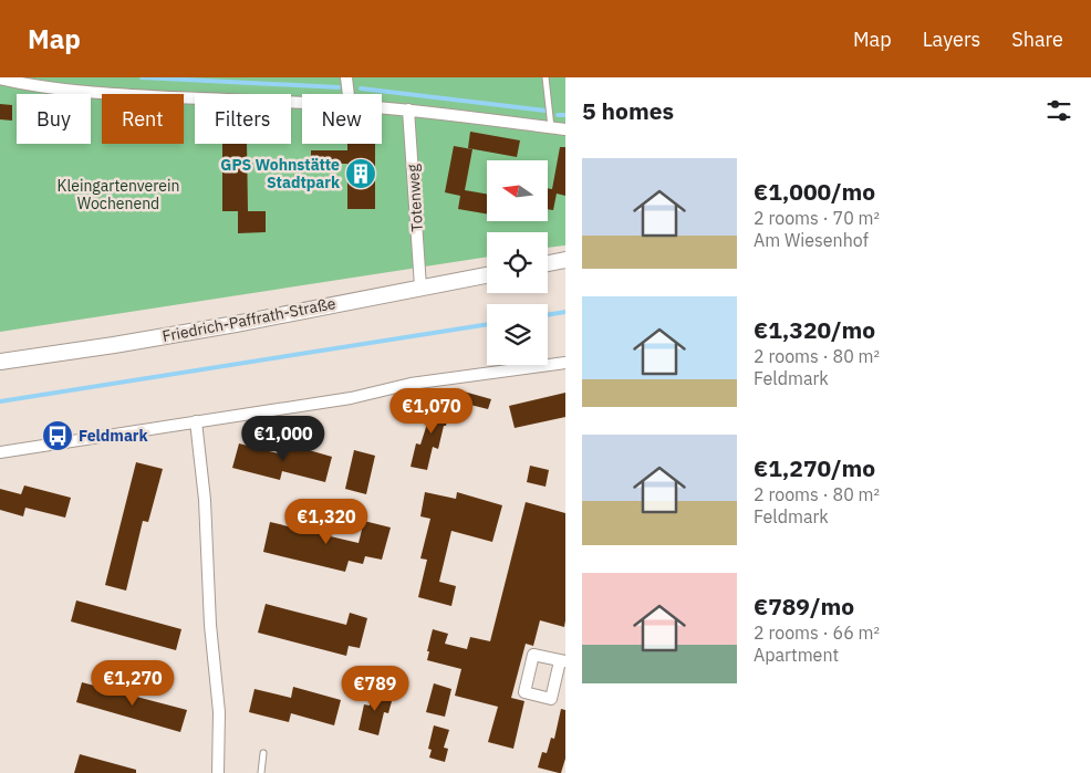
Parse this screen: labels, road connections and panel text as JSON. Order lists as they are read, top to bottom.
{
  "streets": {
    "main road": ["Friedrich-Paffrath-Straße"],
    "street": ["Totenweg"]
  },
  "crossings": [
    ["Totenweg", "Friedrich-Paffrath-Straße"]
  ],
  "parks": ["Kleingartenverein Wochenend"],
  "places": {
    "building": ["GPS Wohnstätte Stadtpark"],
    "bus stop": ["Feldmark"]
  },
  "north": "left",
  "page": {
    "header": "Map",
    "nav": ["Map", "Layers", "Share"],
    "heading": "5 homes",
    "chip": [
      "Buy",
      "Rent",
      "Filters",
      "New"
    ],
    "list": [
      {
        "name": "€1,000/mo",
        "note": "2 rooms · 70 m² · Am Wiesenhof"
      },
      {
        "name": "€1,320/mo",
        "note": "2 rooms · 80 m² · Feldmark"
      },
      {
        "name": "€1,270/mo",
        "note": "2 rooms · 80 m² · Feldmark"
      },
      {
        "name": "€789/mo",
        "note": "2 rooms · 66 m² · Apartment"
      }
    ],
    "price": [
      "€1,070",
      "€1,000",
      "€1,320",
      "€1,270",
      "€789"
    ]
  }
}
